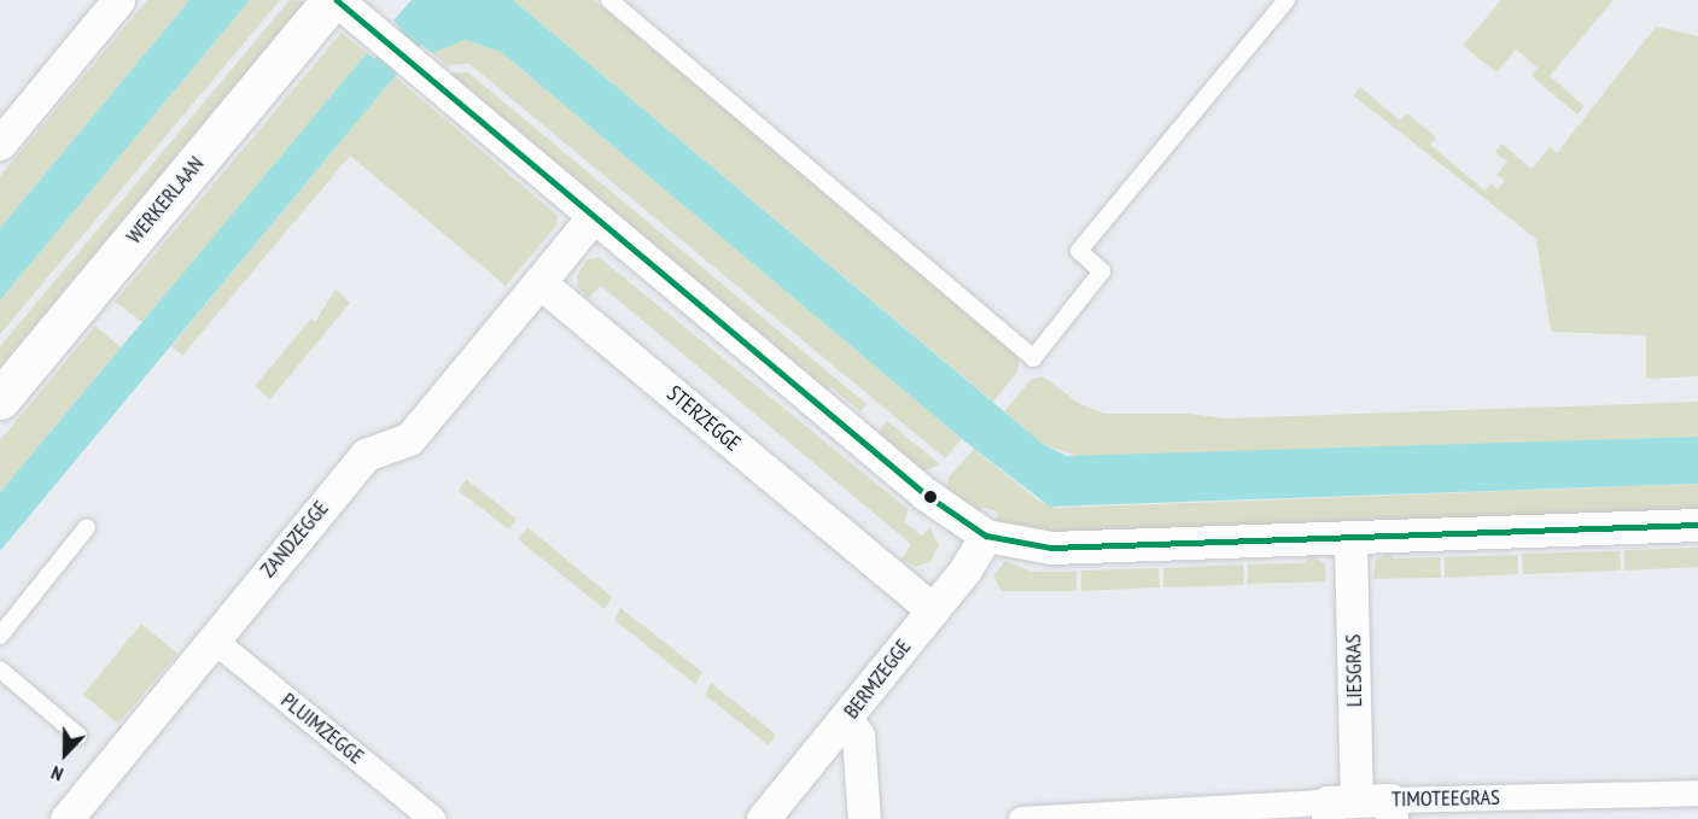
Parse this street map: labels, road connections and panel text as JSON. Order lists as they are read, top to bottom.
{
  "streets": {
    "street": [
      "WERKERLAAN",
      "STERZEGGE",
      "ZANDZEGGE",
      "LIESGRAS",
      "BERMZEGGE",
      "PLUIMZEGGE",
      "TIMOTEEGRAS"
    ]
  },
  "crossings": [
    ["STERZEGGE", "ZANDZEGGE"],
    ["STERZEGGE", "BERMZEGGE"],
    ["ZANDZEGGE", "PLUIMZEGGE"],
    ["LIESGRAS", "TIMOTEEGRAS"]
  ],
  "north": "bottom"
}
